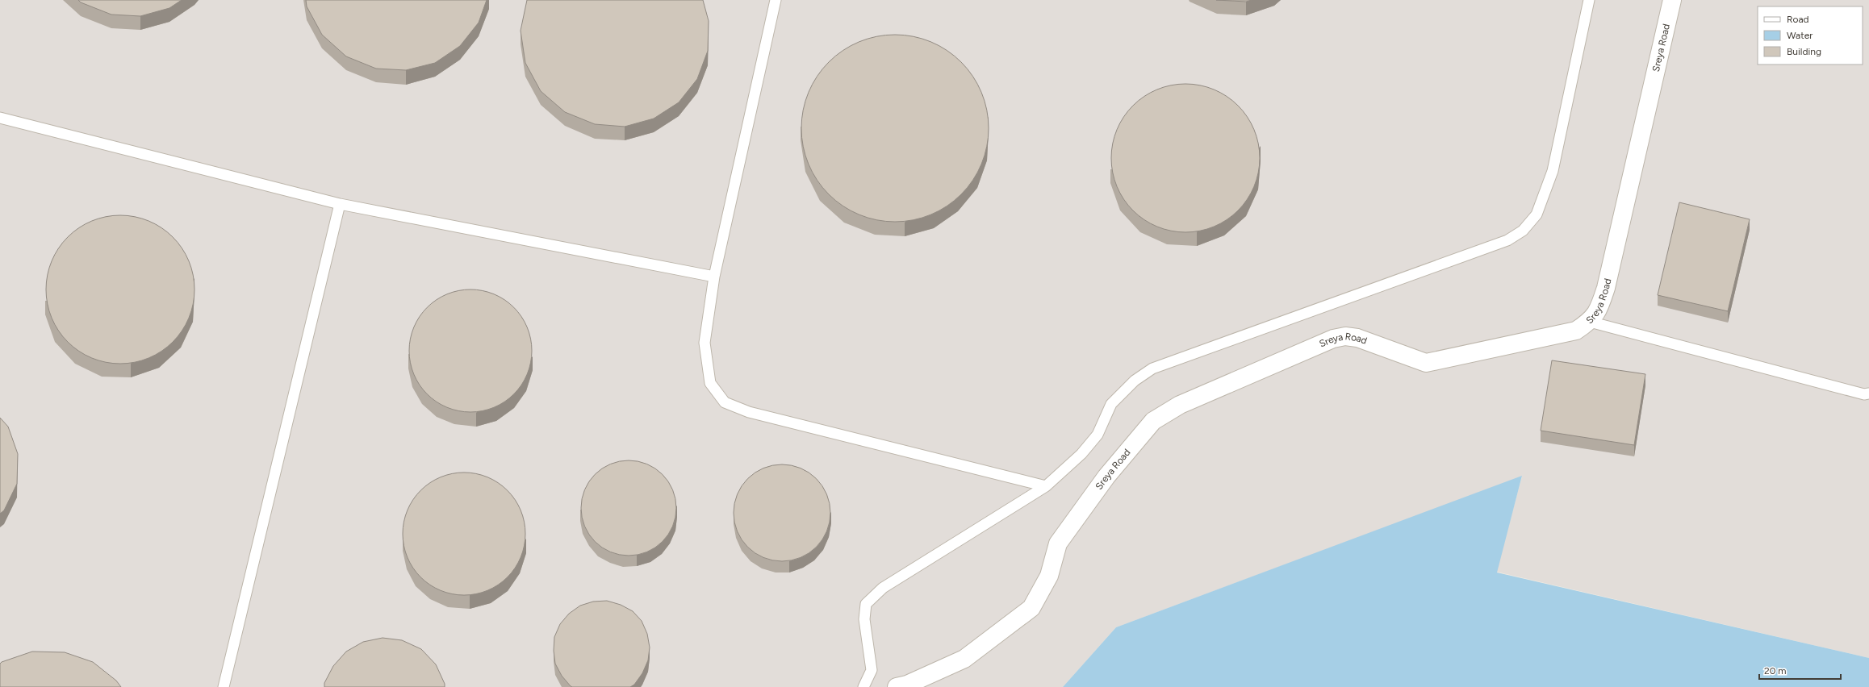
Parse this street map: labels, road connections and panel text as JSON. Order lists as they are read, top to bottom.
{
  "streets": {
    "street": ["Sreya Road"]
  },
  "legend": ["Road", "Water", "Building"],
  "scale_bar": "20 m"
}
